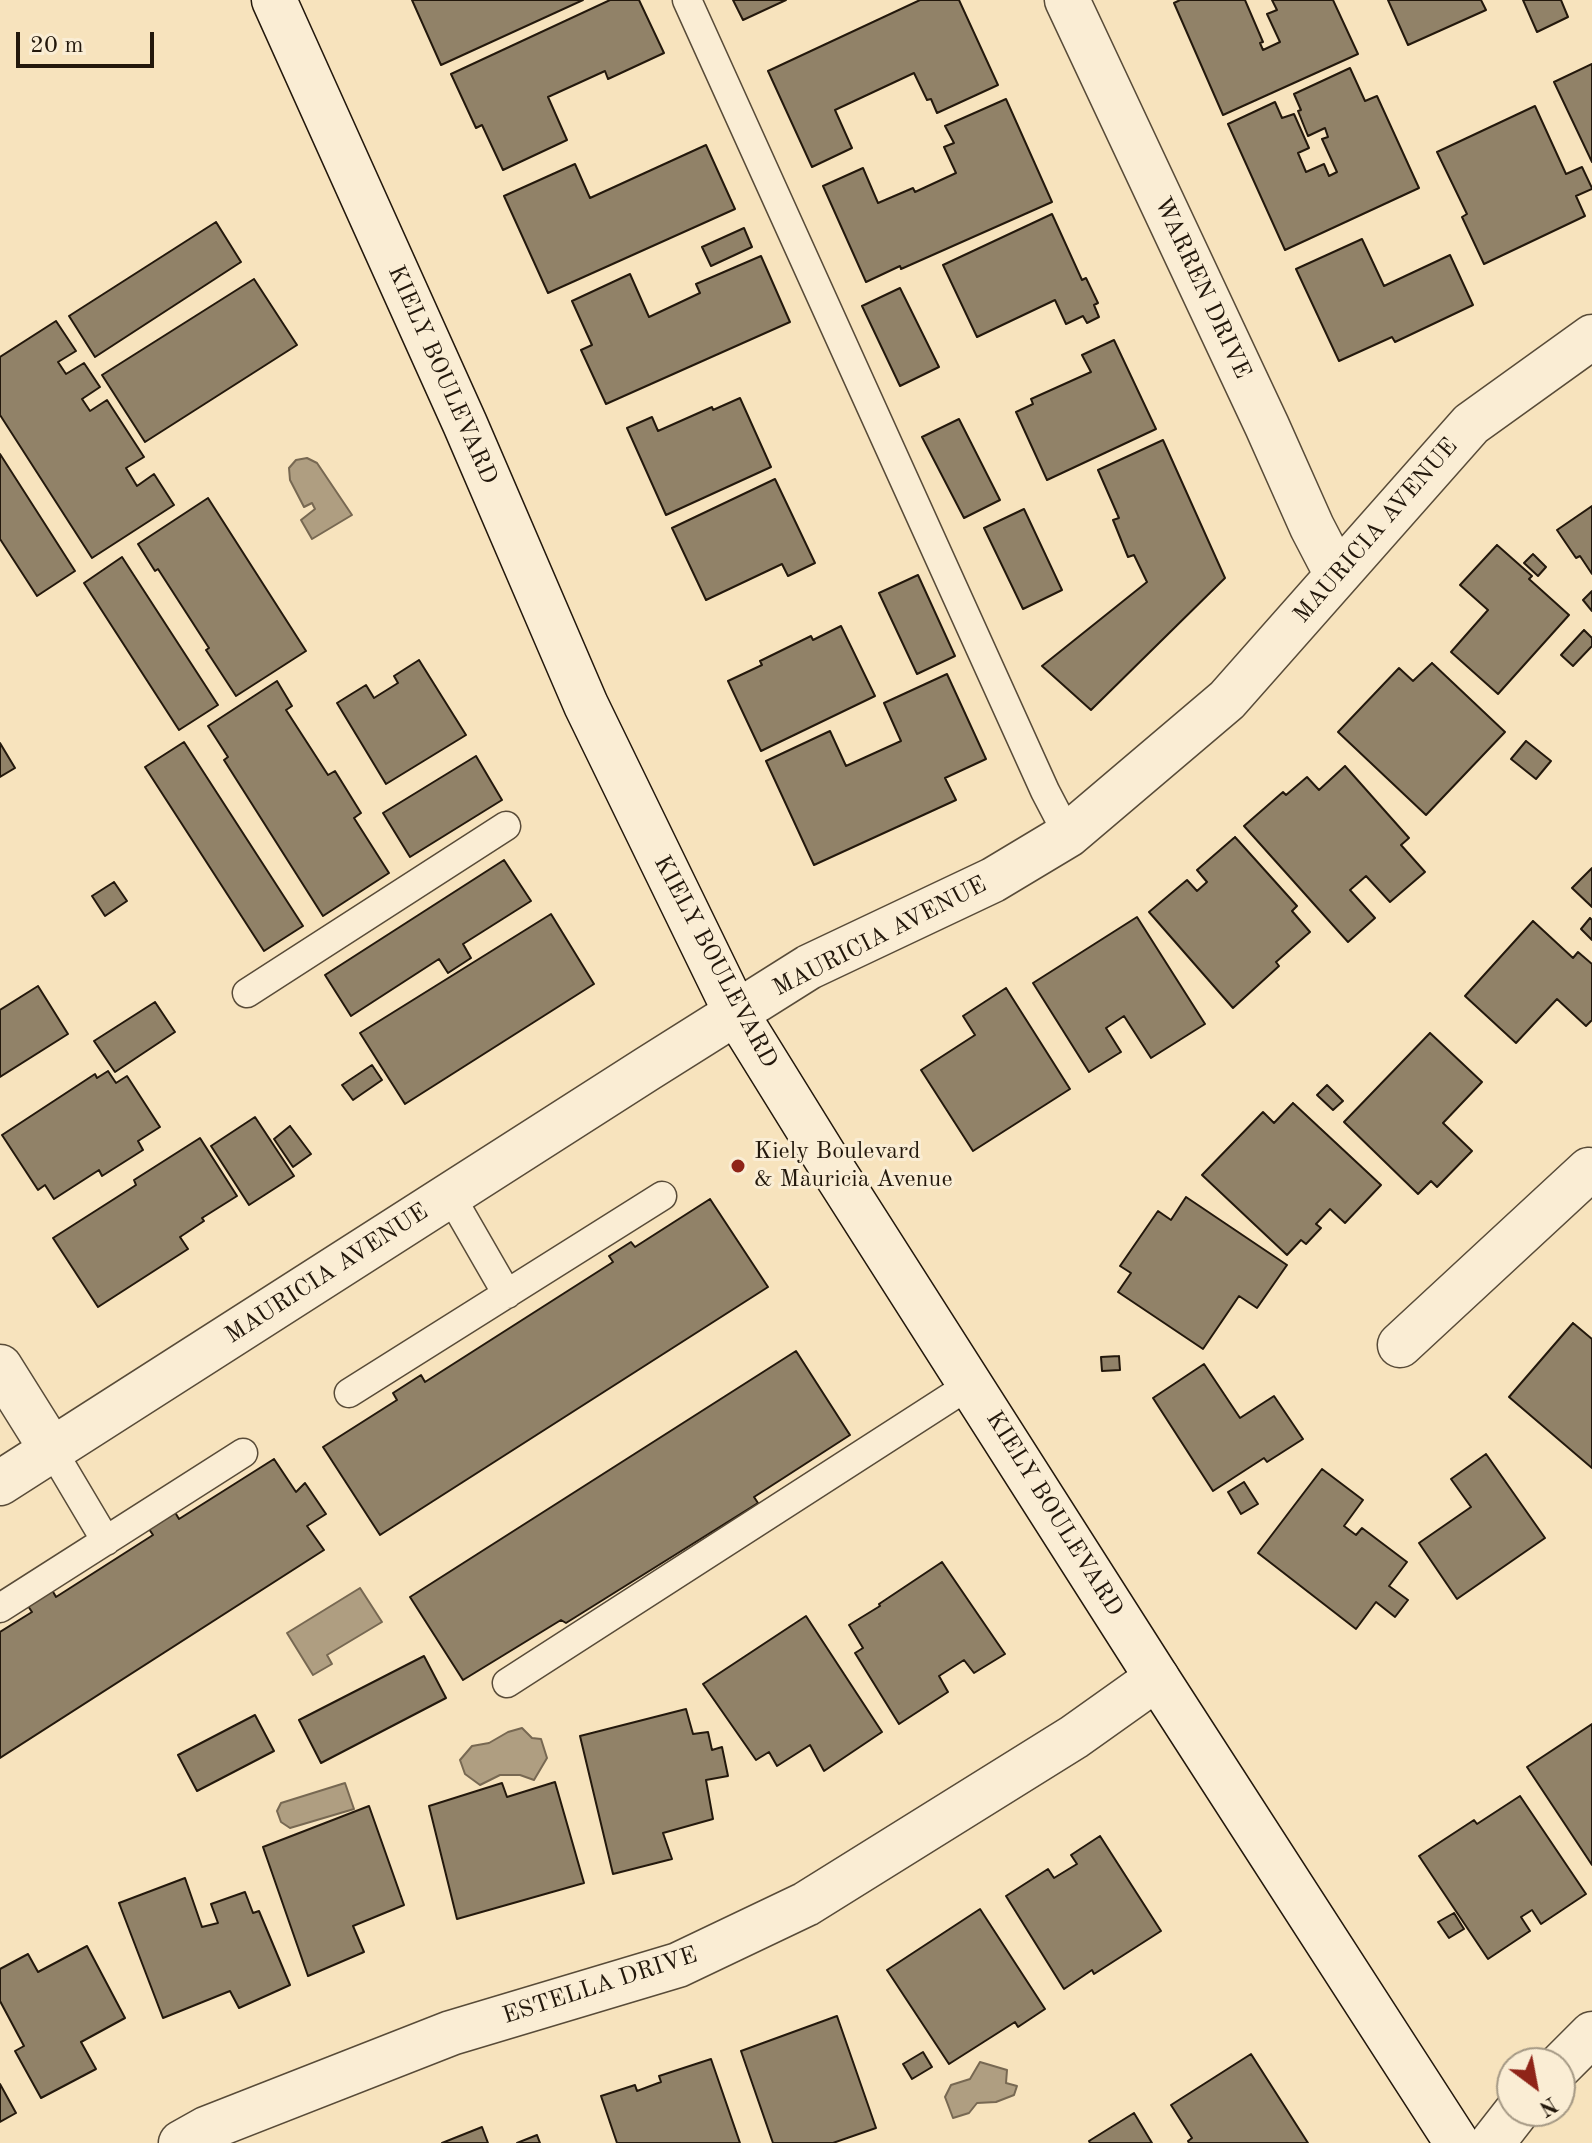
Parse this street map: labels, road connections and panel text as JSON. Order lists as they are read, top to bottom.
{
  "streets": {
    "street": [
      "WARREN DRIVE",
      "KIELY BOULEVARD",
      "MAURICIA AVENUE",
      "ESTELLA DRIVE"
    ]
  },
  "crossings": [
    ["WARREN DRIVE", "MAURICIA AVENUE"],
    ["KIELY BOULEVARD", "MAURICIA AVENUE"],
    ["KIELY BOULEVARD", "ESTELLA DRIVE"]
  ],
  "places": ["Kiely Boulevard & Mauricia Avenue"],
  "scale_bar": "20 m",
  "north": "bottom right"
}
